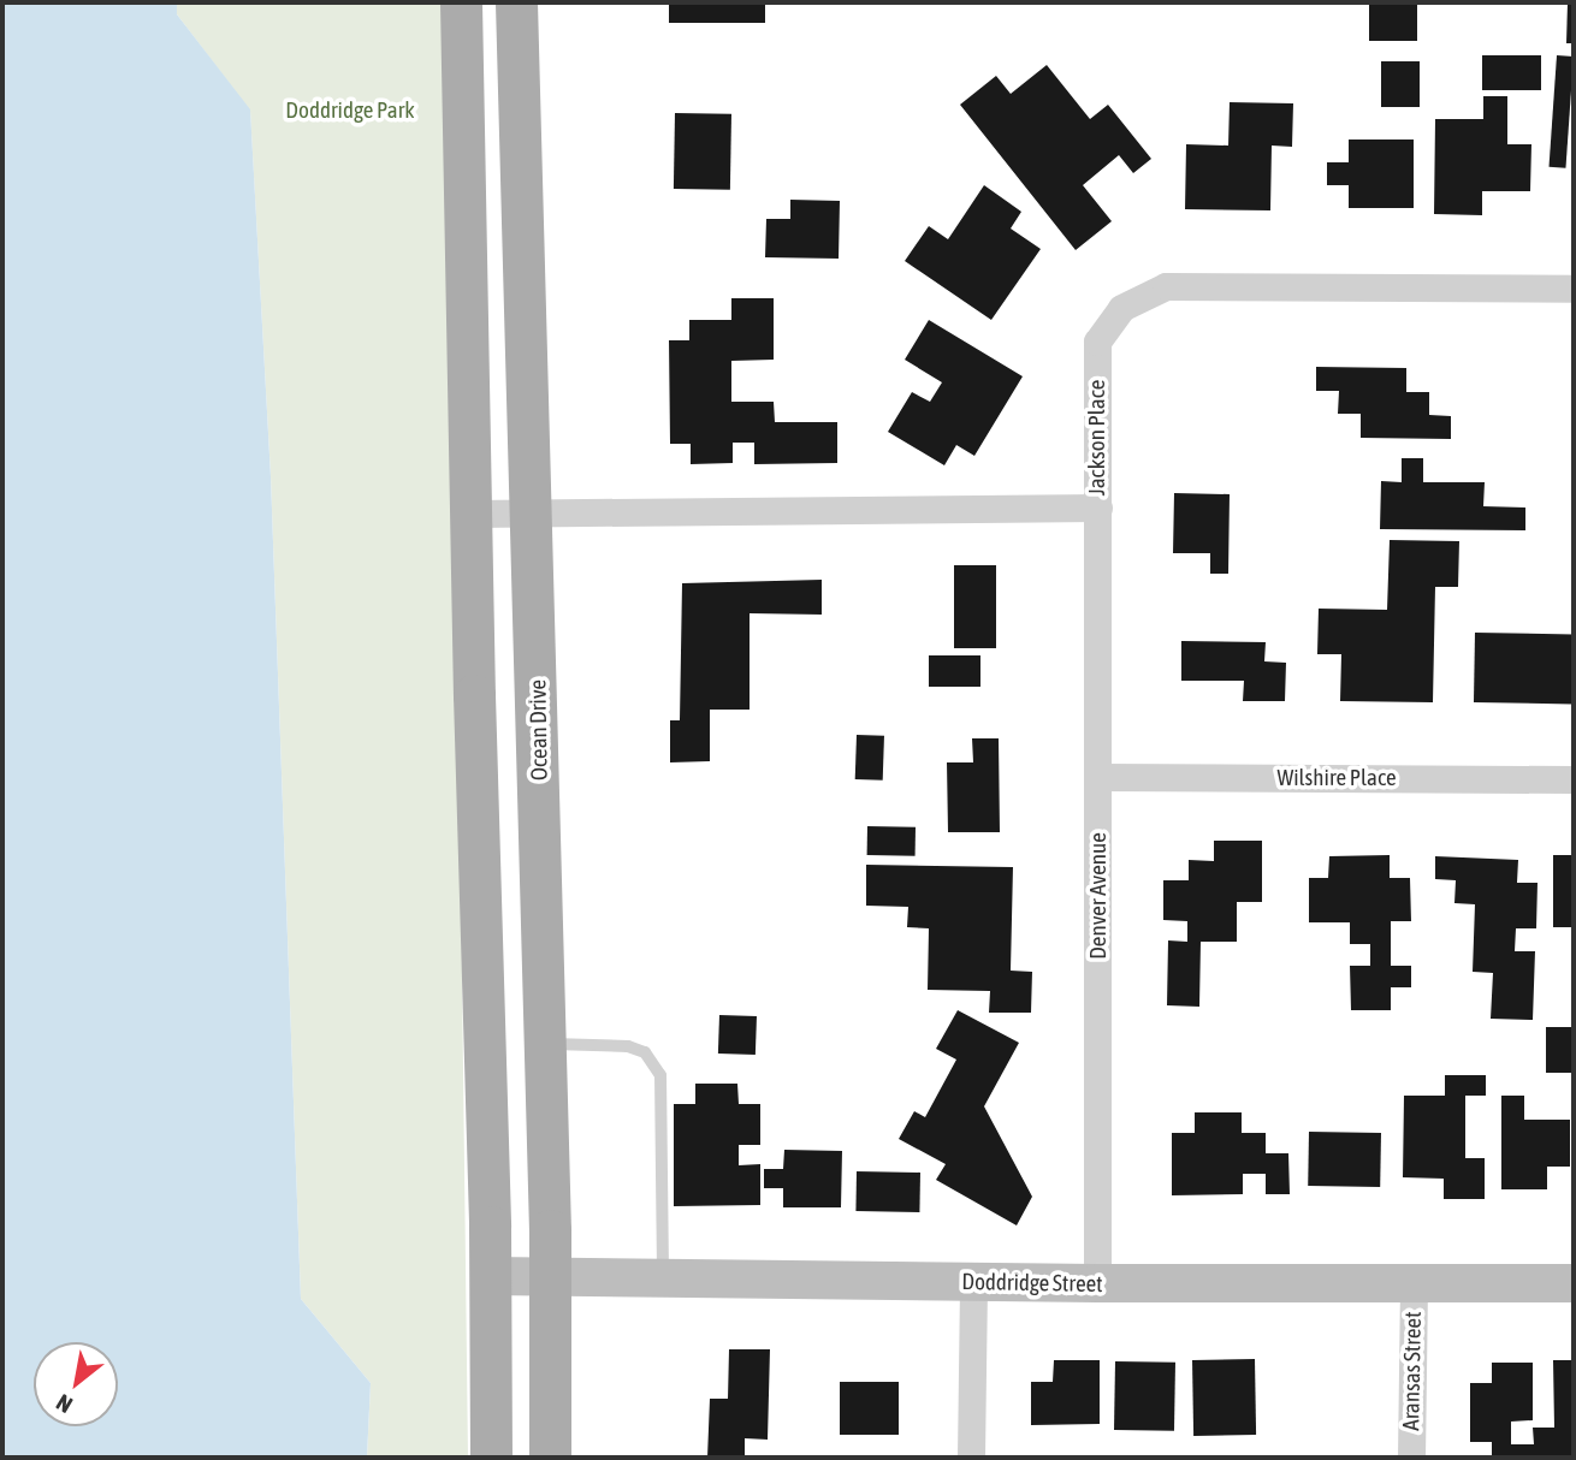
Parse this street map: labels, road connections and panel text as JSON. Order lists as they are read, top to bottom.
{
  "streets": {
    "main road": ["Ocean Drive", "Doddridge Street"],
    "street": [
      "Jackson Place",
      "Wilshire Place",
      "Denver Avenue",
      "Aransas Street"
    ]
  },
  "crossings": [
    ["Jackson Place", "Ocean Drive"],
    ["Jackson Place", "Denver Avenue"],
    ["Ocean Drive", "Doddridge Street"],
    ["Wilshire Place", "Denver Avenue"],
    ["Denver Avenue", "Doddridge Street"],
    ["Doddridge Street", "Aransas Street"]
  ],
  "parks": ["Doddridge Park"],
  "north": "bottom left"
}
